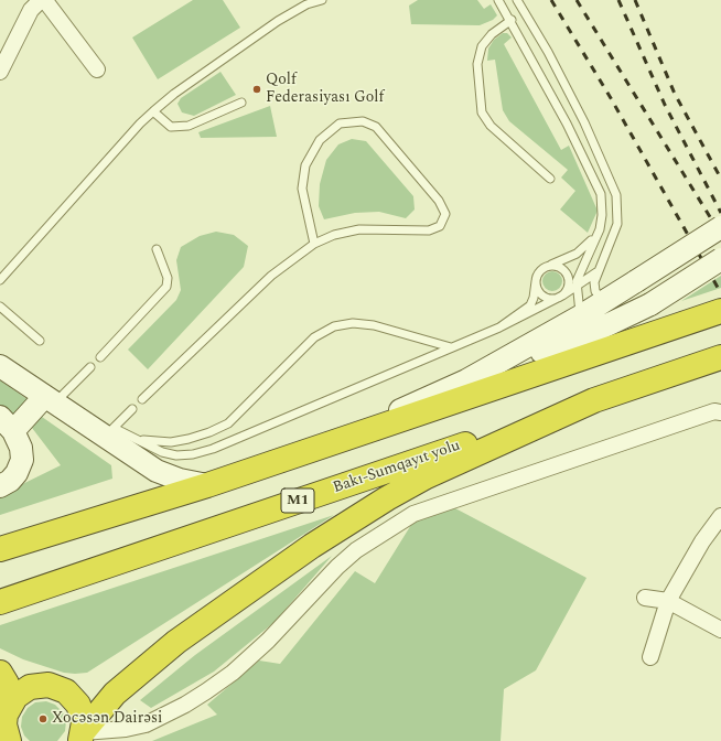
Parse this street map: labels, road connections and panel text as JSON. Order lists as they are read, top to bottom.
{
  "streets": {
    "highway": ["Bakı-Sumqayıt yolu", "M1"]
  },
  "places": ["Qolf Federasiyası Golf", "Xocəsən Dairəsi"]
}
